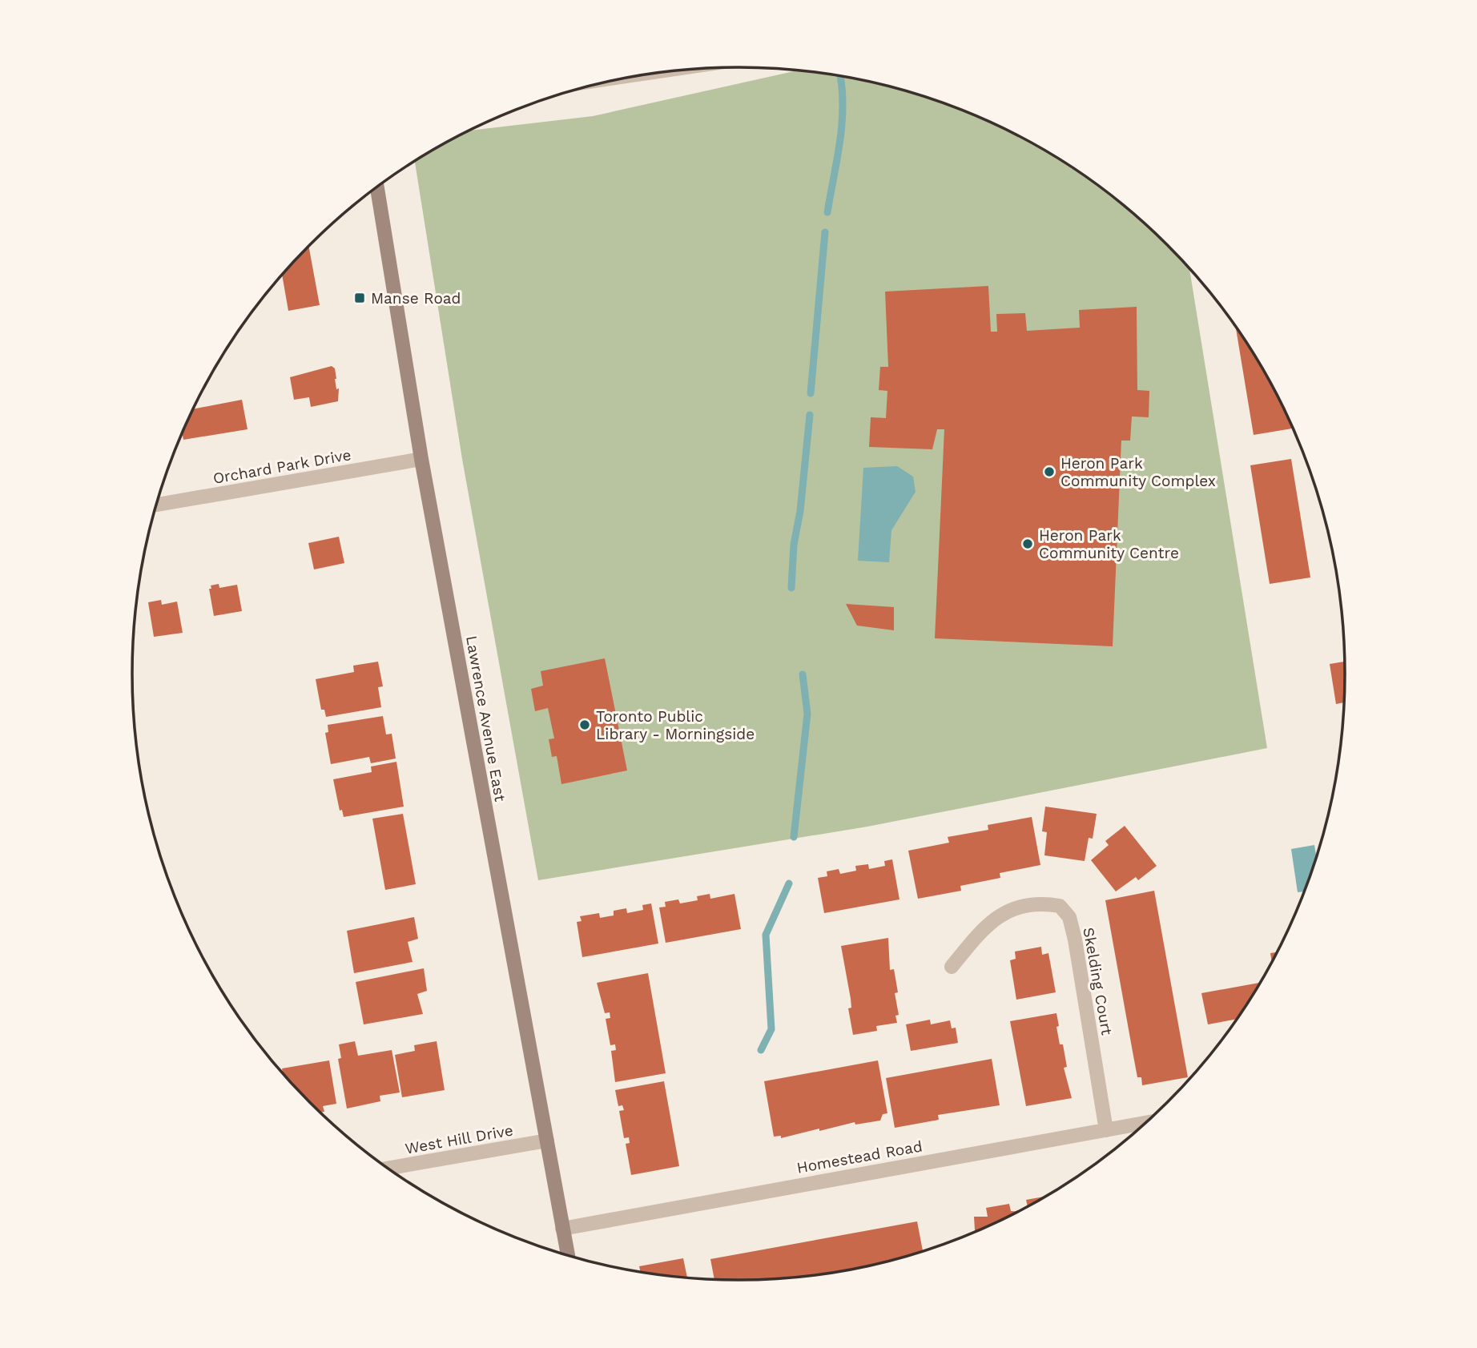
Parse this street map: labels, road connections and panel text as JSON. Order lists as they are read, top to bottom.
{
  "streets": {
    "main road": ["Lawrence Avenue East"],
    "street": [
      "Orchard Park Drive",
      "Skelding Court",
      "West Hill Drive",
      "Homestead Road"
    ]
  },
  "crossings": [
    ["Orchard Park Drive", "Lawrence Avenue East"],
    ["Lawrence Avenue East", "West Hill Drive"],
    ["Lawrence Avenue East", "Homestead Road"],
    ["Skelding Court", "Homestead Road"]
  ],
  "places": {
    "transit": ["Manse Road"],
    "other": ["Heron Park Community Complex", "Heron Park Community Centre", "Toronto Public Library - Morningside"]
  }
}
